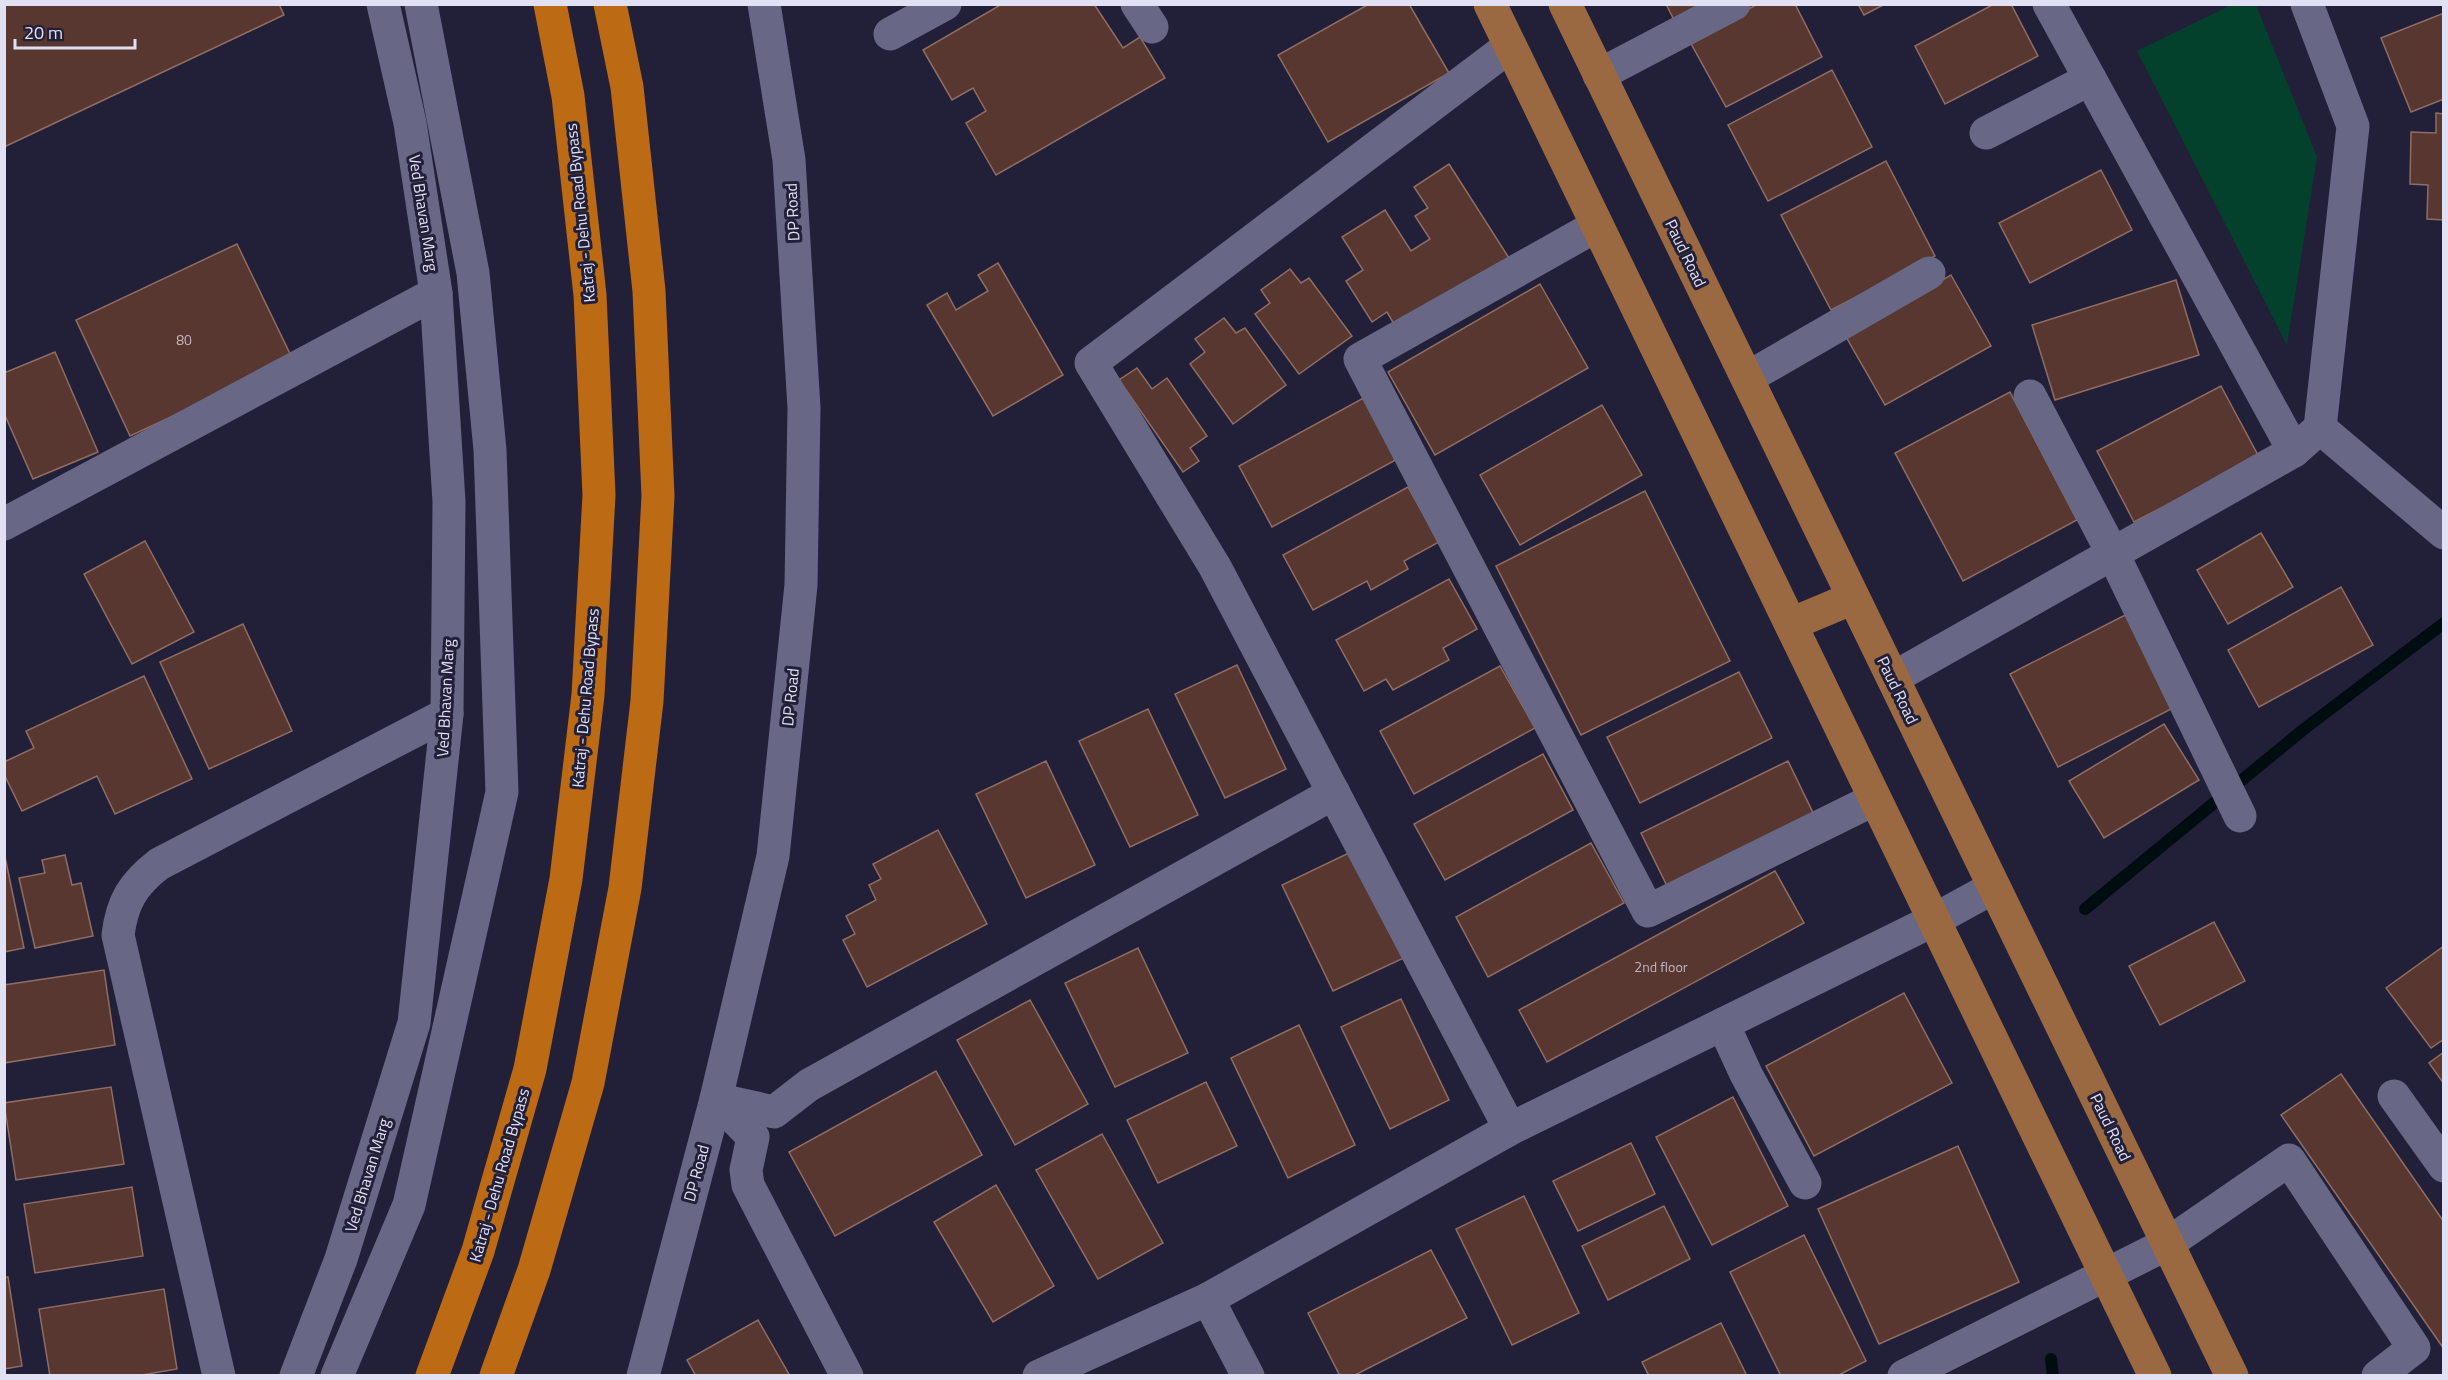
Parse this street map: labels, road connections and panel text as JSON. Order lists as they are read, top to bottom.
{
  "streets": {
    "highway": ["Katraj - Dehu Road Bypass"],
    "main road": ["Paud Road"],
    "street": ["DP Road", "Ved Bhavan Marg"]
  },
  "house_numbers": ["80", "2nd floor"],
  "scale_bar": "20 m"
}
